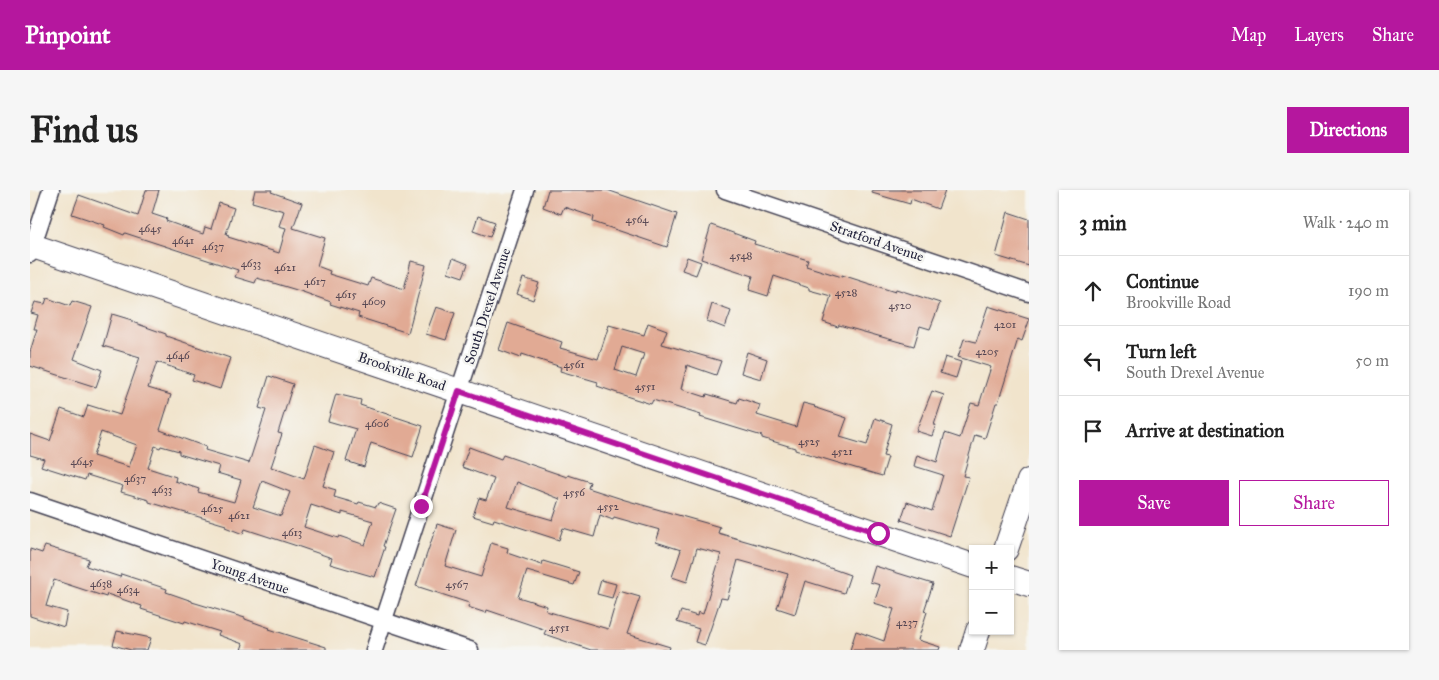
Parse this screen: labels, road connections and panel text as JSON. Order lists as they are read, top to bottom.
{
  "streets": {
    "street": [
      "Stratford Avenue",
      "South Drexel Avenue",
      "Brookville Road",
      "Young Avenue"
    ]
  },
  "crossings": [
    ["South Drexel Avenue", "Brookville Road"],
    ["South Drexel Avenue", "Young Avenue"]
  ],
  "house_numbers": [
    "4564",
    "4645",
    "4641",
    "4637",
    "4548",
    "4633",
    "4621",
    "4617",
    "4528",
    "4615",
    "4609",
    "4520",
    "4201",
    "4205",
    "4646",
    "4561",
    "4551",
    "4606",
    "4525",
    "4521",
    "4645",
    "4637",
    "4633",
    "4556",
    "4552",
    "4625",
    "4621",
    "4613",
    "4638",
    "4567",
    "4634",
    "4237",
    "4551"
  ],
  "page": {
    "header": "Pinpoint",
    "nav": ["Map", "Layers", "Share"],
    "buttons": [
      "Directions",
      ["Save", "Share"]
    ],
    "title": "Find us",
    "heading": ["3 min", "Walk · 240 m"],
    "list": [
      ["Continue", "Brookville Road", "190 m"],
      ["Turn left", "South Drexel Avenue", "50 m"],
      "Arrive at destination"
    ],
    "map_buttons": ["+", "−"]
  }
}
